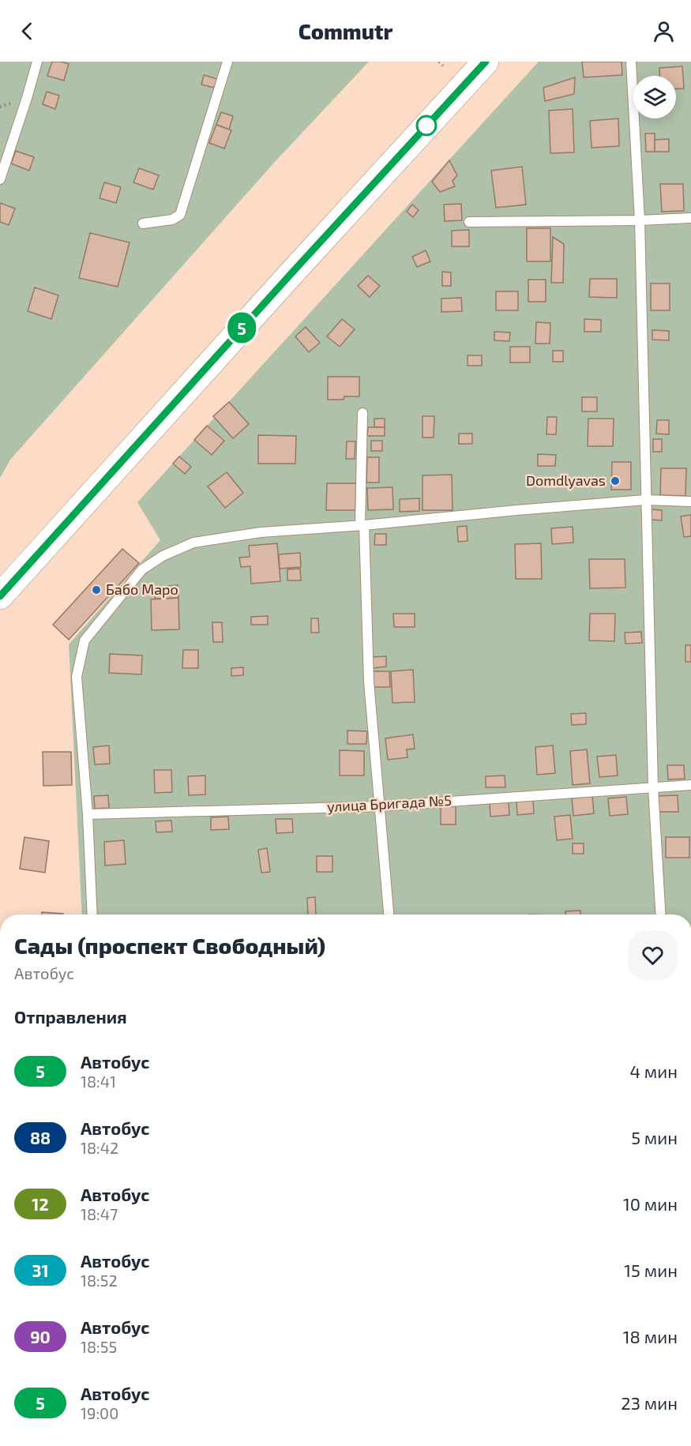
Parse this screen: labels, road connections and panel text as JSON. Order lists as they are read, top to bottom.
{
  "streets": {
    "lane": ["улица Бригада №5"]
  },
  "places": ["Domdlyavas", "Бабо Маро"],
  "lines": ["bus line 5"],
  "page": {
    "header": "Commutr",
    "on_map": "5",
    "heading": [
      ["Сады (проспект Свободный)", "Автобус"],
      "Отправления"
    ],
    "list": [
      {
        "mark": "5",
        "name": "Автобус",
        "note": "18:41",
        "value": "4 мин"
      },
      {
        "mark": "88",
        "name": "Автобус",
        "note": "18:42",
        "value": "5 мин"
      },
      {
        "mark": "12",
        "name": "Автобус",
        "note": "18:47",
        "value": "10 мин"
      },
      {
        "mark": "31",
        "name": "Автобус",
        "note": "18:52",
        "value": "15 мин"
      },
      {
        "mark": "90",
        "name": "Автобус",
        "note": "18:55",
        "value": "18 мин"
      },
      {
        "mark": "5",
        "name": "Автобус",
        "note": "19:00",
        "value": "23 мин"
      }
    ]
  }
}
